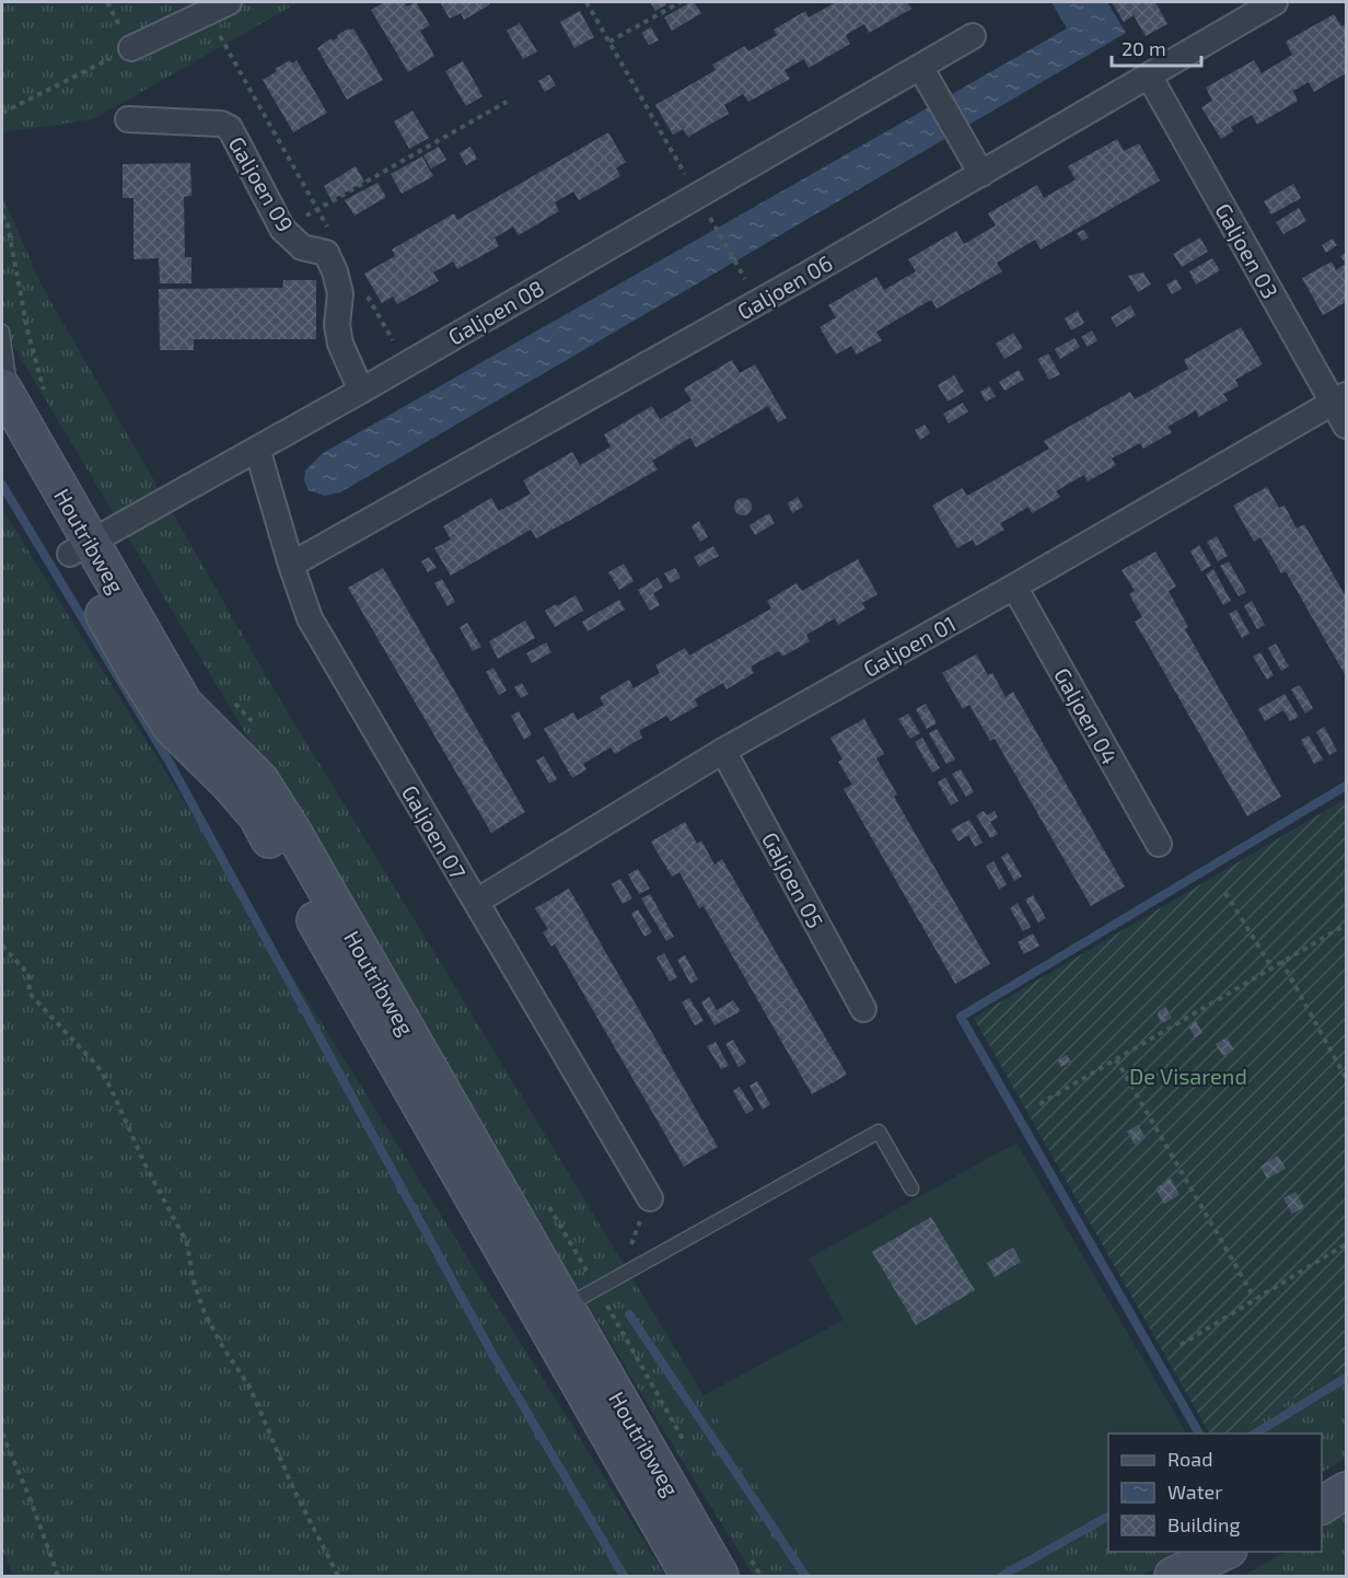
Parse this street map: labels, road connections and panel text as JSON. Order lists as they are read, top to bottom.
{
  "streets": {
    "main road": ["Houtribweg"],
    "street": [
      "Galjoen 09",
      "Galjoen 03",
      "Galjoen 06",
      "Galjoen 08",
      "Galjoen 01",
      "Galjoen 04",
      "Galjoen 07",
      "Galjoen 05"
    ]
  },
  "crossings": [
    ["Galjoen 09", "Galjoen 08"],
    ["Galjoen 03", "Galjoen 06"],
    ["Galjoen 03", "Galjoen 01"],
    ["Galjoen 06", "Galjoen 07"],
    ["Galjoen 08", "Houtribweg"],
    ["Galjoen 08", "Galjoen 07"],
    ["Galjoen 01", "Galjoen 04"],
    ["Galjoen 01", "Galjoen 07"],
    ["Galjoen 01", "Galjoen 05"]
  ],
  "parks": ["De Visarend"],
  "legend": ["Road", "Water", "Building"],
  "scale_bar": "20 m"
}
